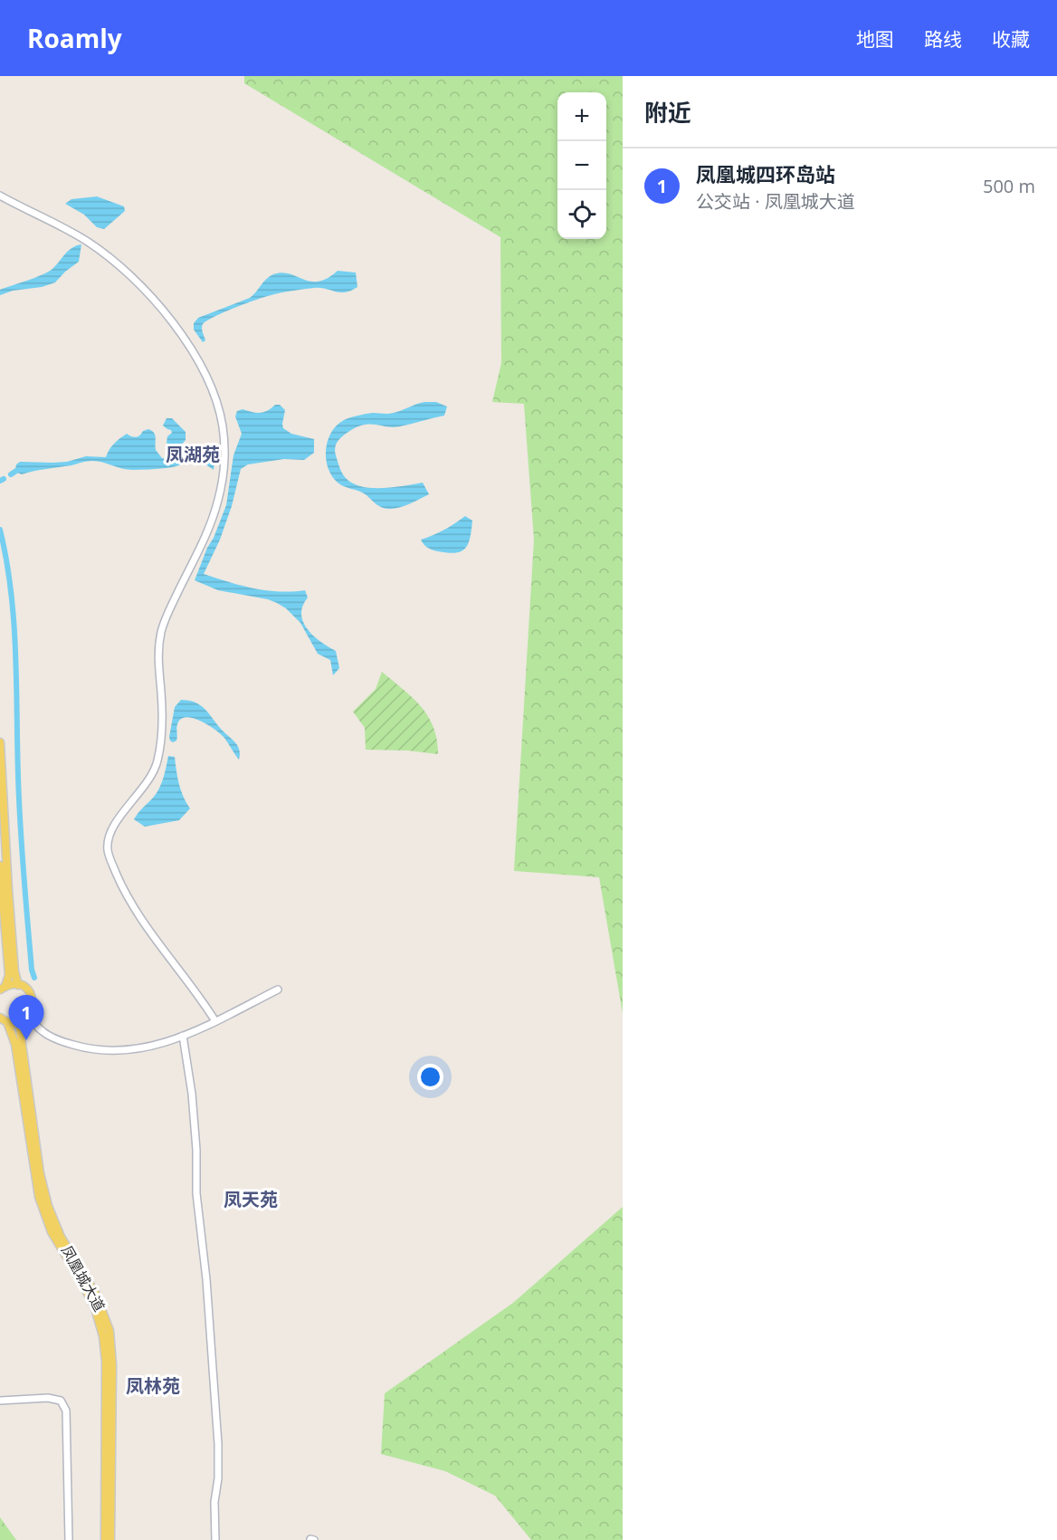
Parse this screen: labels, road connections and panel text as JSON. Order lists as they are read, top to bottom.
{
  "streets": {
    "main road": ["凤凰城大道"]
  },
  "districts": ["凤湖苑", "凤天苑", "凤林苑"],
  "page": {
    "header": "Roamly",
    "nav": ["地图", "路线", "收藏"],
    "heading": "附近",
    "map_buttons": ["+", "−"],
    "list": [
      {
        "mark": "1",
        "name": "凤凰城四环岛站",
        "note": "公交站 · 凤凰城大道",
        "value": "500 m"
      }
    ],
    "pins": "1"
  }
}
